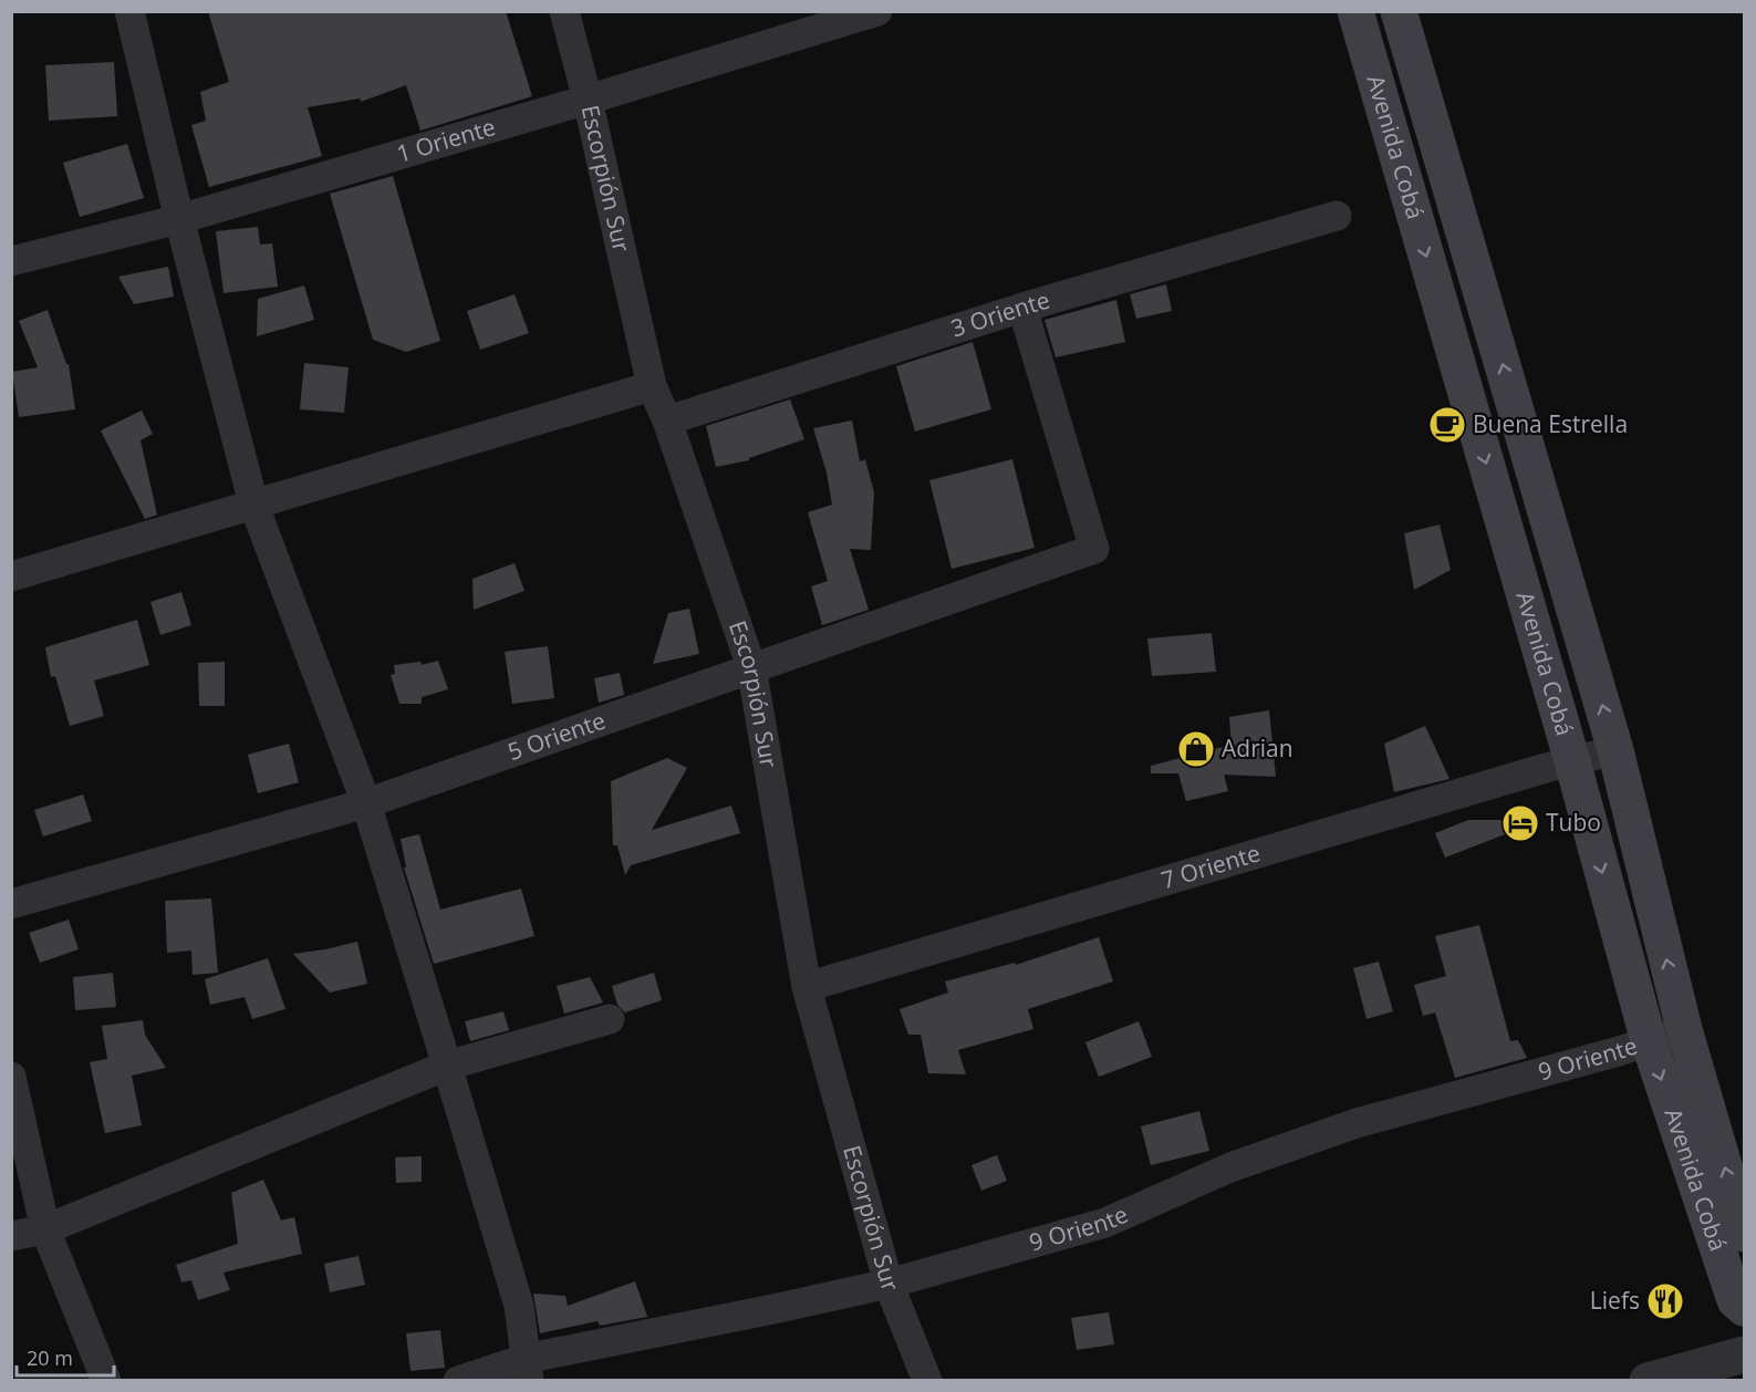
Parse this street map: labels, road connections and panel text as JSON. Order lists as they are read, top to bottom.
{
  "streets": {
    "main road": ["Avenida Cobá"],
    "street": [
      "1 Oriente",
      "Escorpión Sur",
      "3 Oriente",
      "5 Oriente",
      "7 Oriente",
      "9 Oriente"
    ]
  },
  "crossings": [
    ["1 Oriente", "Escorpión Sur"],
    ["Avenida Cobá", "7 Oriente"],
    ["Avenida Cobá", "9 Oriente"],
    ["Escorpión Sur", "3 Oriente"],
    ["Escorpión Sur", "5 Oriente"],
    ["Escorpión Sur", "7 Oriente"],
    ["Escorpión Sur", "9 Oriente"],
    ["3 Oriente", "5 Oriente"]
  ],
  "places": {
    "cafe": ["Buena Estrella"],
    "shop": ["Adrian"],
    "hotel": ["Tubo"],
    "restaurant": ["Liefs"]
  },
  "scale_bar": "20 m"
}
